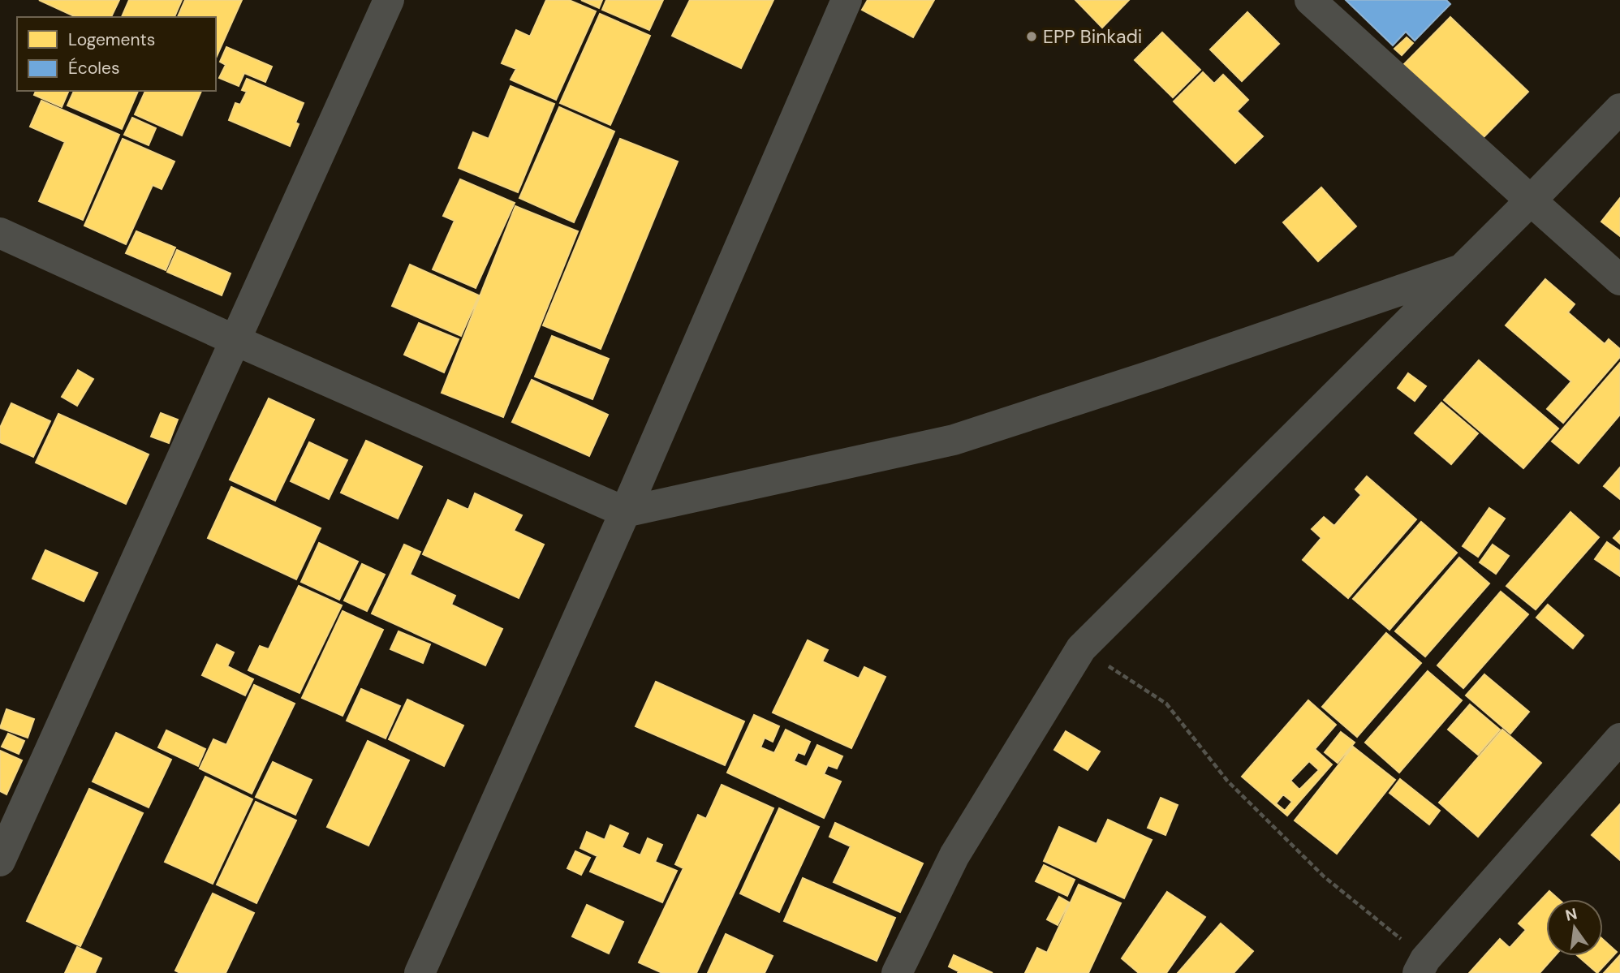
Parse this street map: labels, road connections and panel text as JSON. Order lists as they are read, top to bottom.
{
  "places": ["EPP Binkadi"],
  "legend": ["Logements", "Écoles"],
  "north": "top"
}
